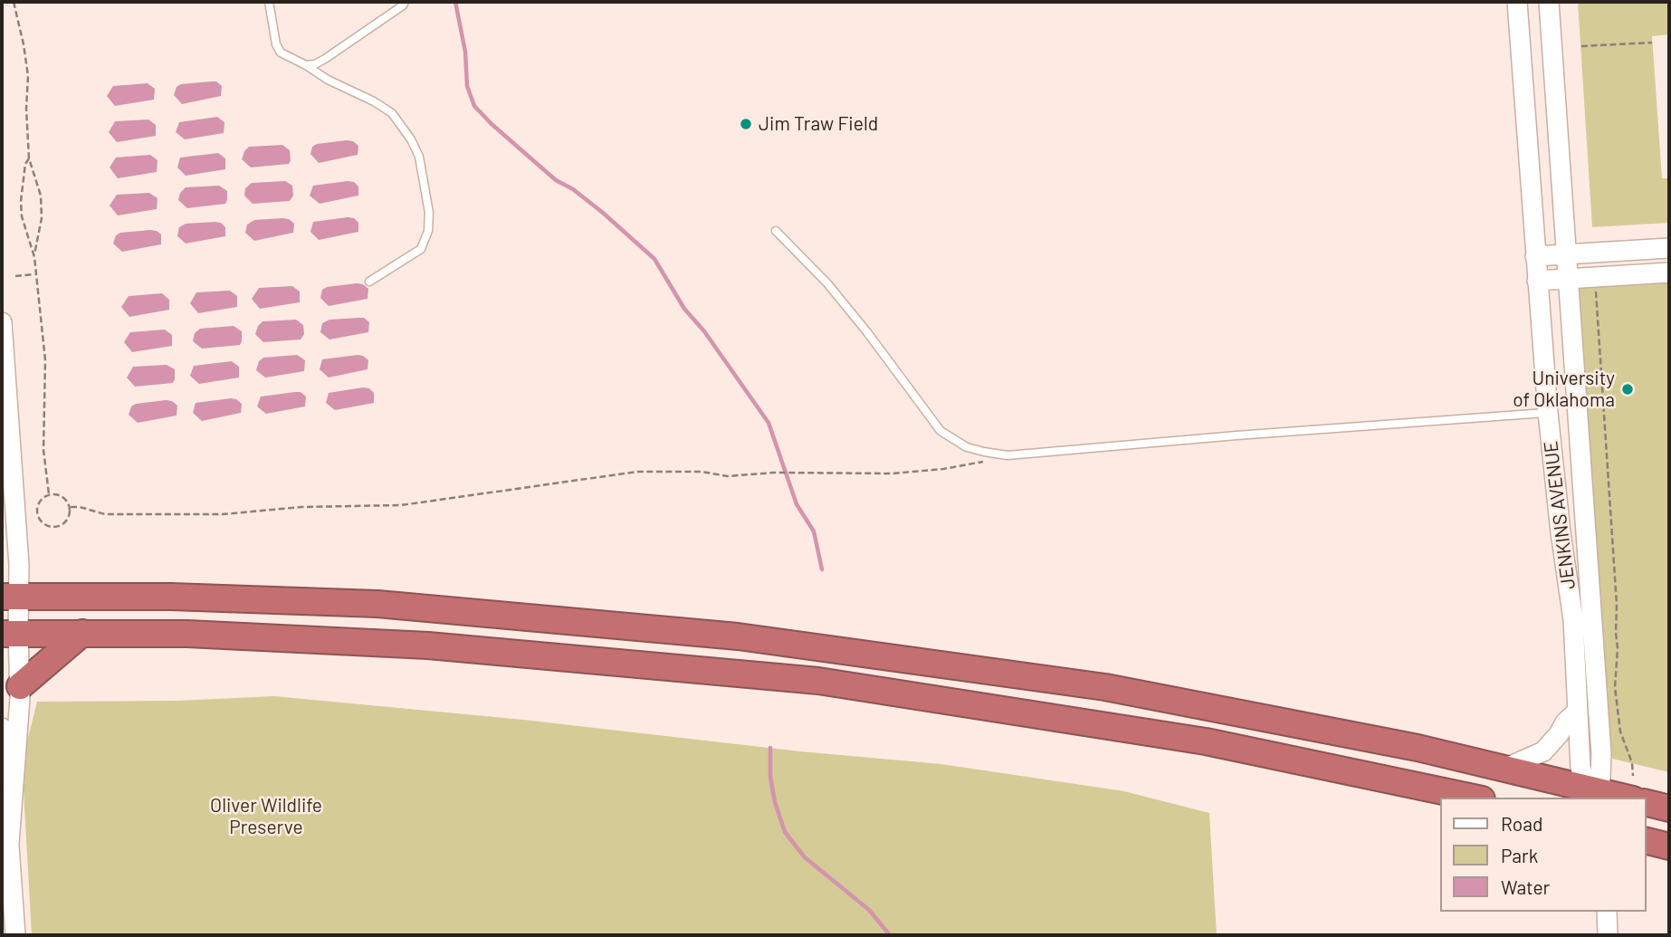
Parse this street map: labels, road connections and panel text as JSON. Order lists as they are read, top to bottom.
{
  "streets": {
    "main road": ["JENKINS AVENUE"]
  },
  "parks": ["Oliver Wildlife Preserve"],
  "places": ["Jim Traw Field", "University of Oklahoma"],
  "legend": ["Road", "Park", "Water"]
}
